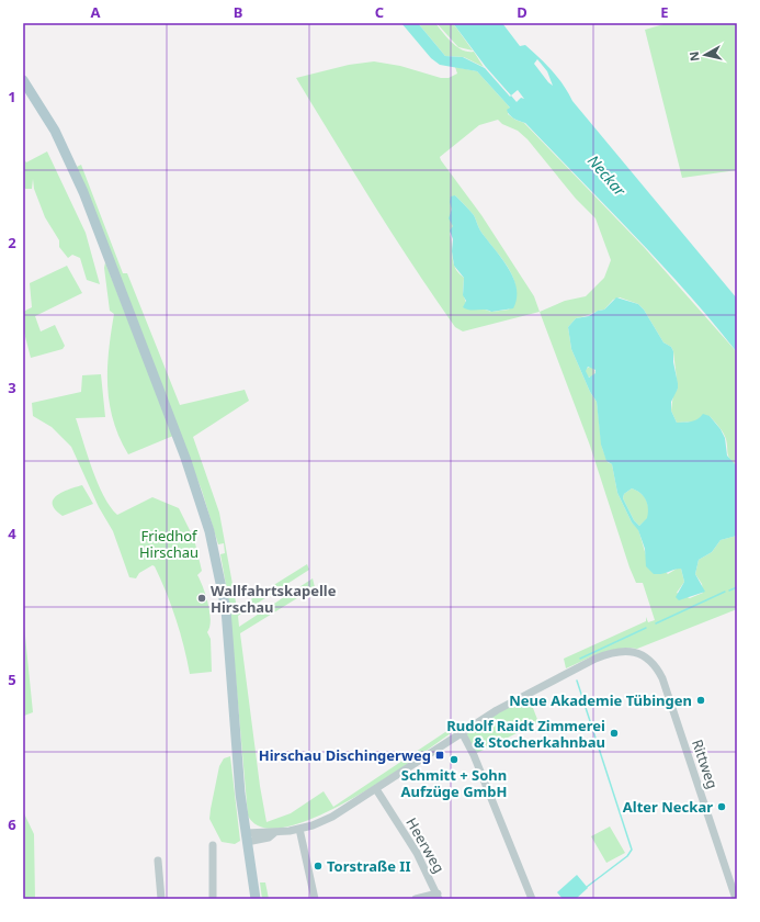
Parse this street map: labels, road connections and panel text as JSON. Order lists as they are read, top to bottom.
{
  "streets": {
    "street": ["Rittweg", "Heerweg"]
  },
  "water": ["Neckar"],
  "parks": ["Friedhof Hirschau"],
  "places": {
    "other": [
      "Wallfahrtskapelle Hirschau",
      "Neue Akademie Tübingen",
      "Rudolf Raidt Zimmerei & Stocherkahnbau",
      "Schmitt + Sohn Aufzüge GmbH",
      "Alter Neckar",
      "Torstraße II"
    ],
    "transit": ["Hirschau Dischingerweg"]
  },
  "north": "left",
  "grid": {
    "columns": [
      "A",
      "B",
      "C",
      "D",
      "E"
    ],
    "rows": [
      "1",
      "2",
      "3",
      "4",
      "5",
      "6"
    ]
  }
}
